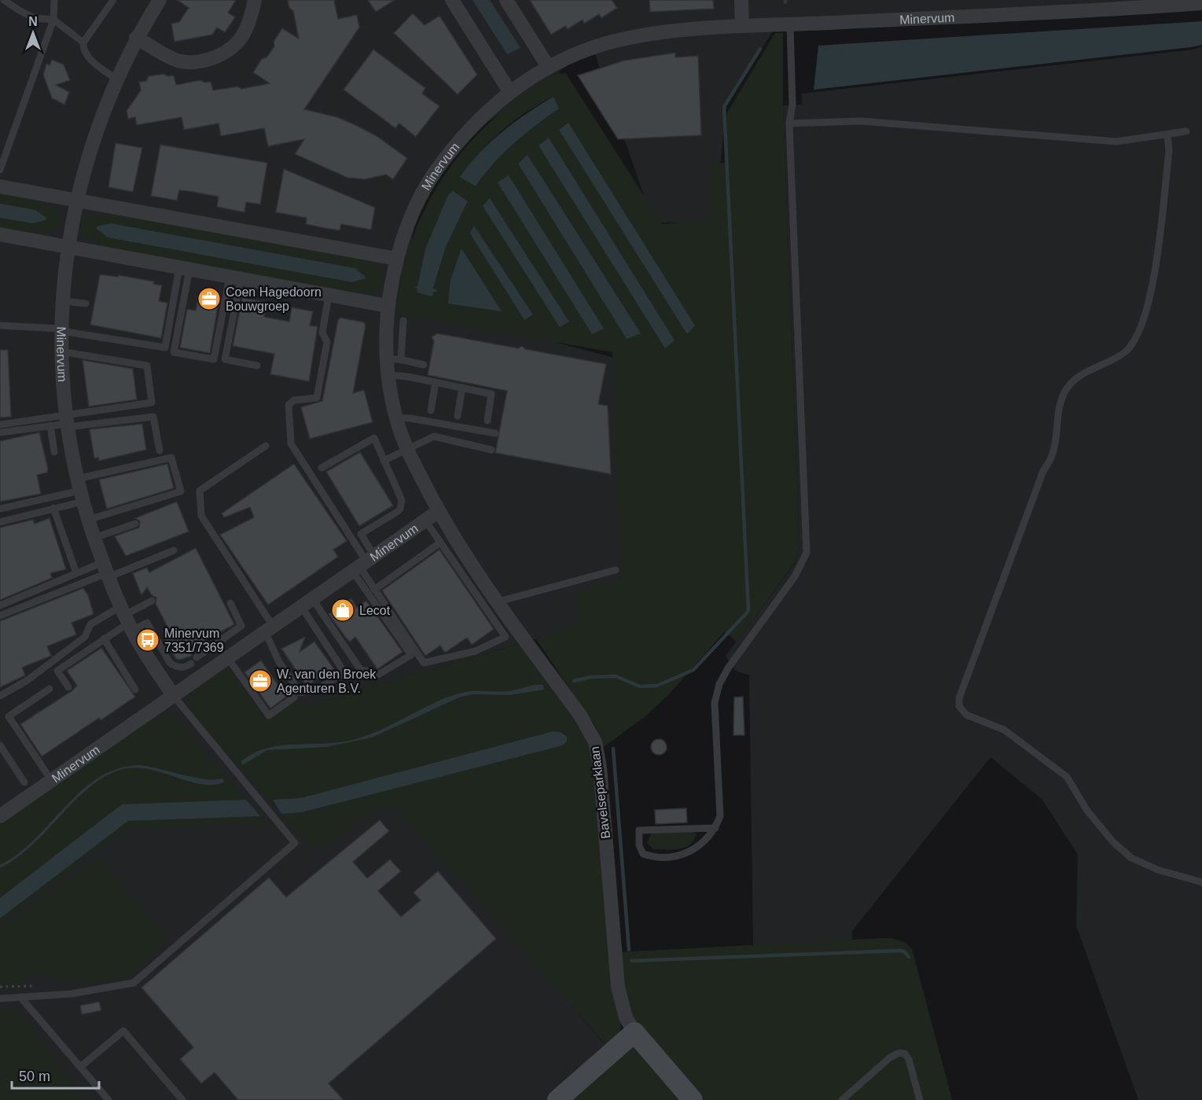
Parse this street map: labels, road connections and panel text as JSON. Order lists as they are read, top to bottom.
{
  "streets": {
    "street": ["Minervum", "Bavelseparklaan"]
  },
  "crossings": [
    ["Minervum", "Bavelseparklaan"]
  ],
  "places": {
    "office": ["Coen Hagedoorn Bouwgroep", "W. van den Broek Agenturen B.V."],
    "shop": ["Lecot"],
    "bus stop": ["Minervum 7351/7369"]
  },
  "scale_bar": "50 m",
  "north": "top"
}
